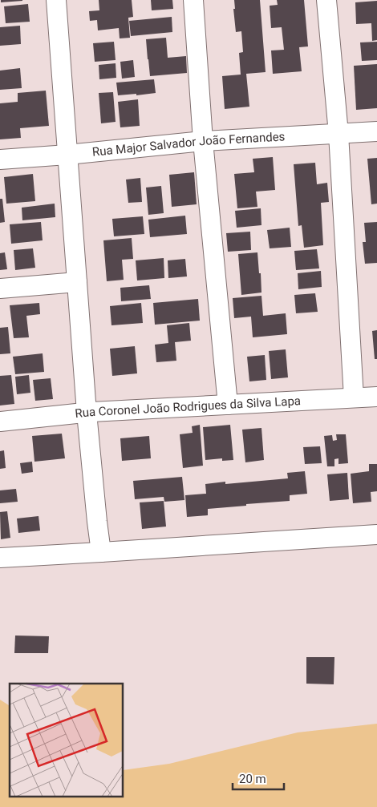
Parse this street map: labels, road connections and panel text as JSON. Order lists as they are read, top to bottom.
{
  "streets": {
    "street": ["Rua Major Salvador João Fernandes", "Rua Coronel João Rodrigues da Silva Lapa"]
  },
  "scale_bar": "20 m"
}
